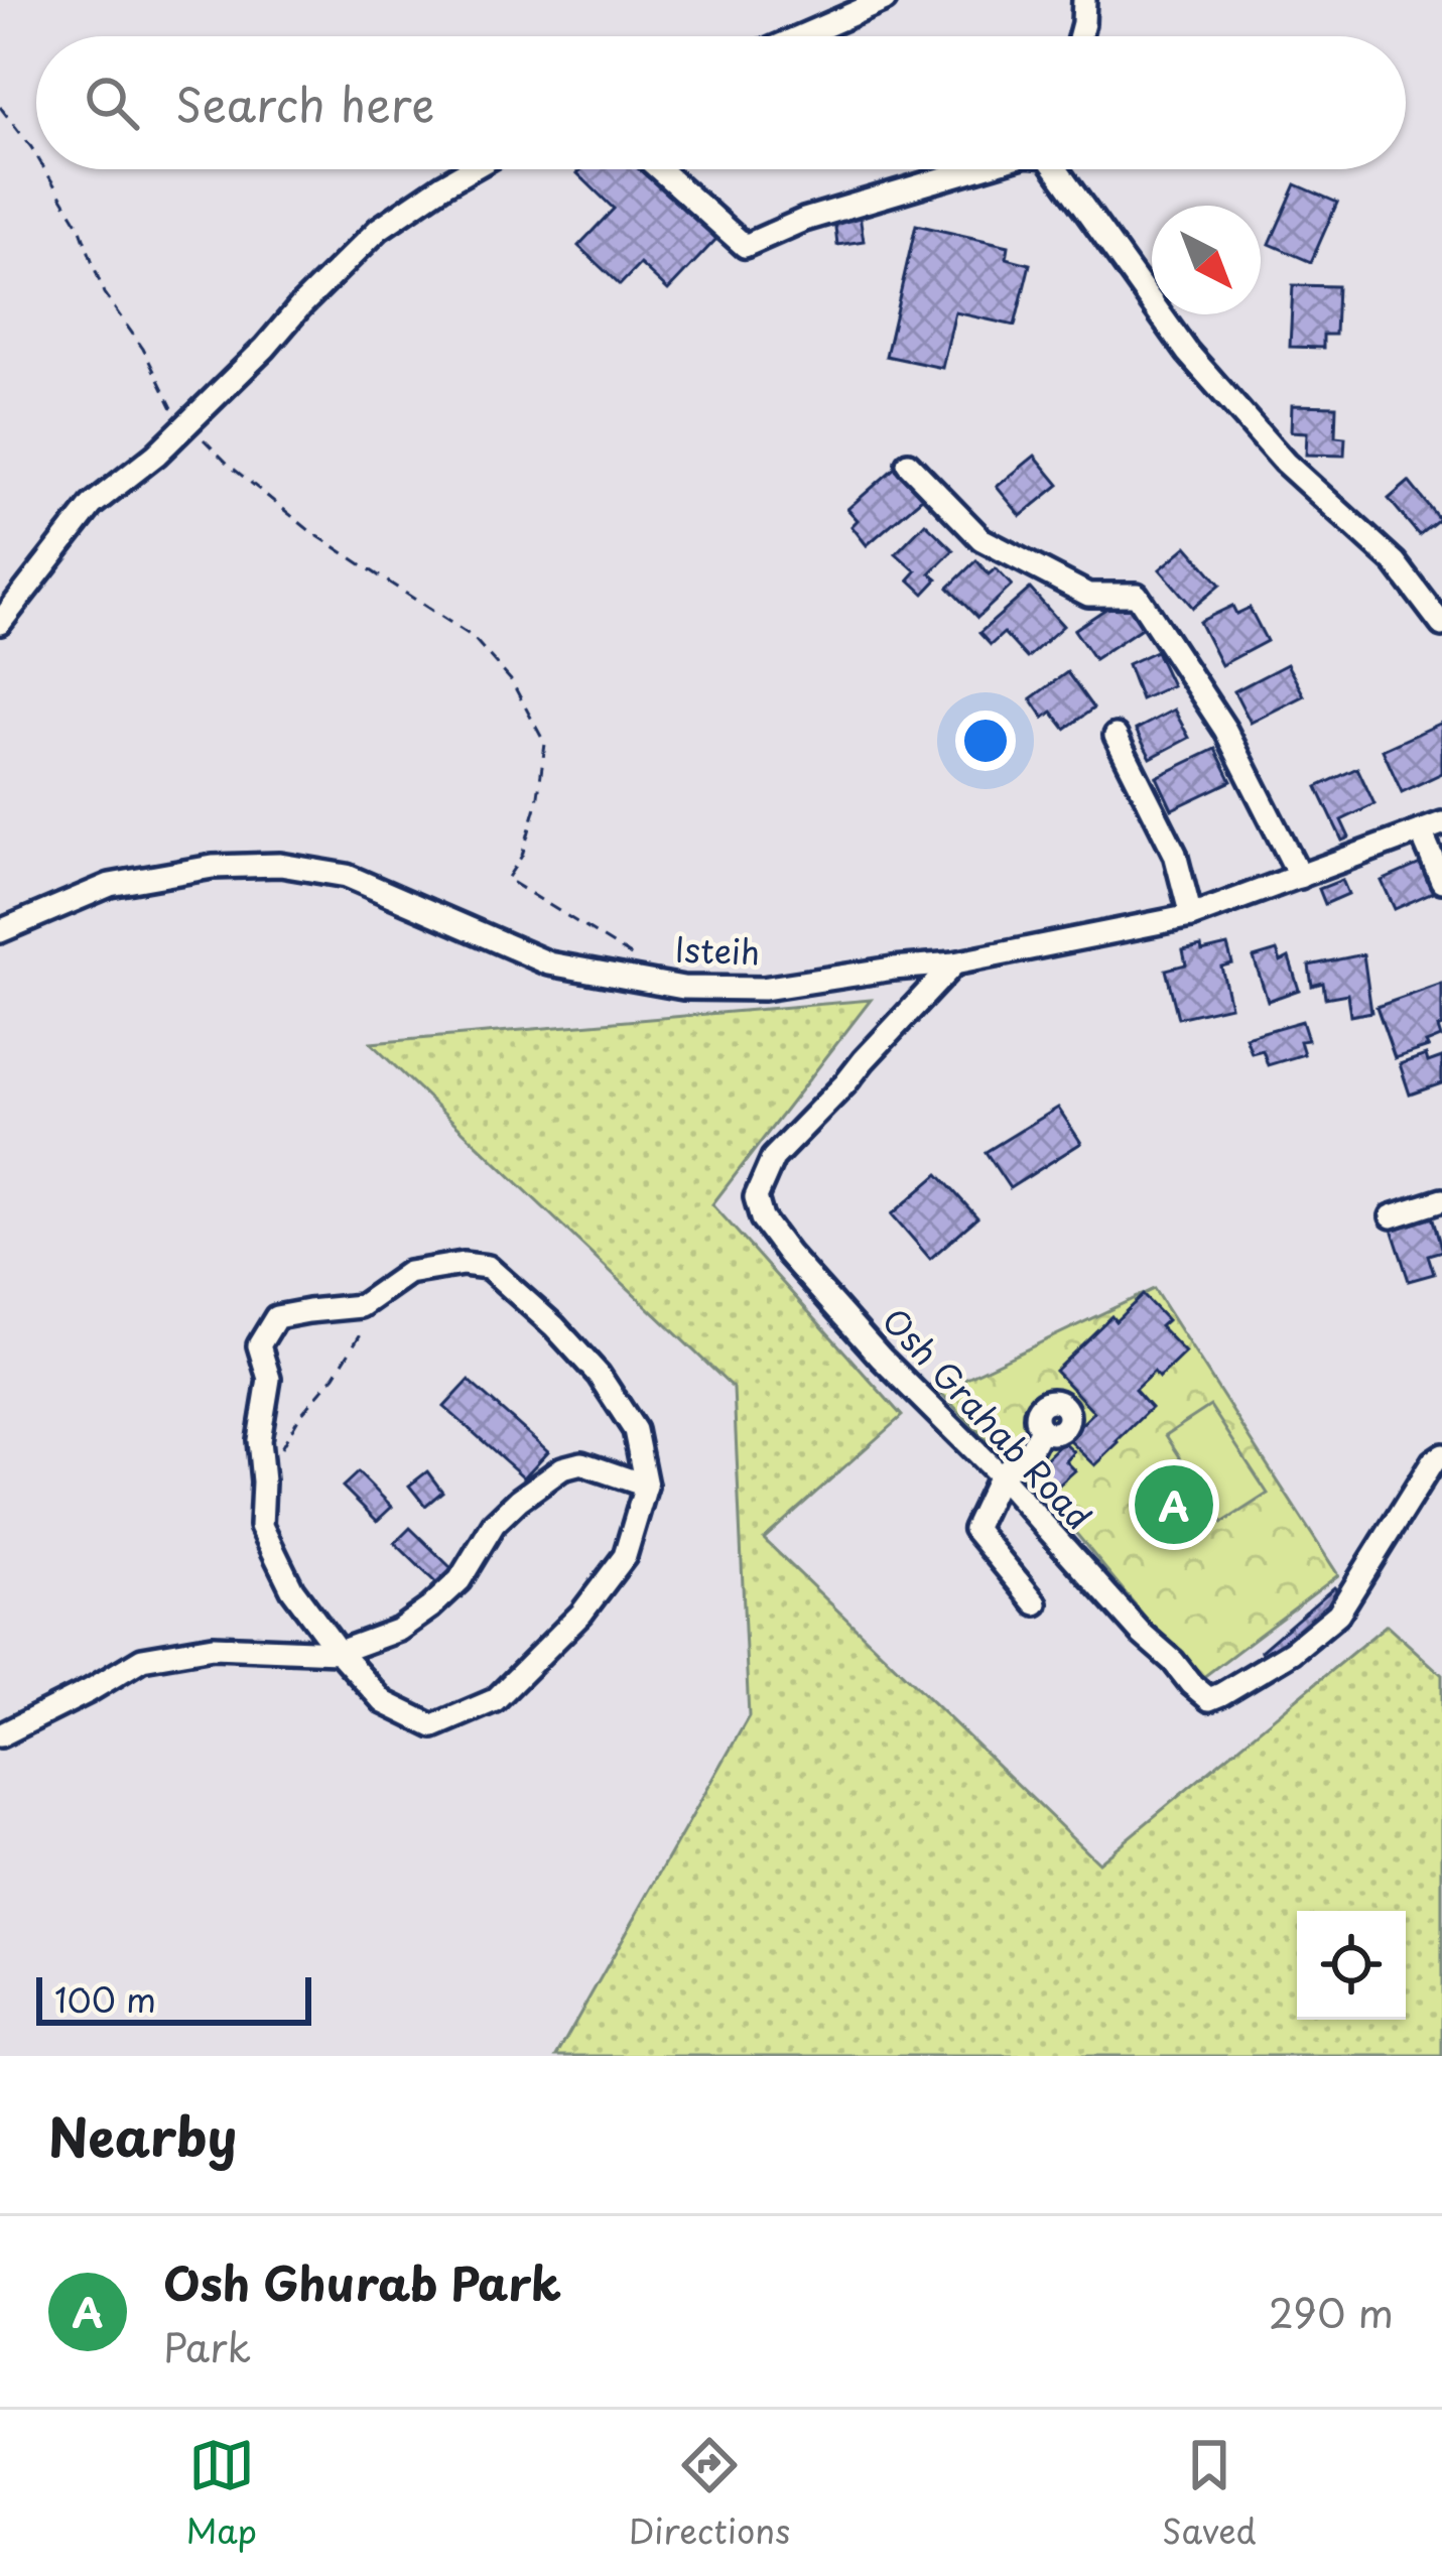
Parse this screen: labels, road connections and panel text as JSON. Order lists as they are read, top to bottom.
{
  "streets": {
    "street": ["Isteih", "Osh Grahab Road"]
  },
  "crossings": [
    ["Isteih", "Osh Grahab Road"]
  ],
  "scale_bar": "100 m",
  "north": "bottom right",
  "page": {
    "search": "Search here",
    "pins": "A",
    "scale": "100 m",
    "heading": "Nearby",
    "list": [
      {
        "mark": "A",
        "name": "Osh Ghurab Park",
        "note": "Park",
        "value": "290 m"
      }
    ],
    "nav": ["Map", "Directions", "Saved"]
  }
}
